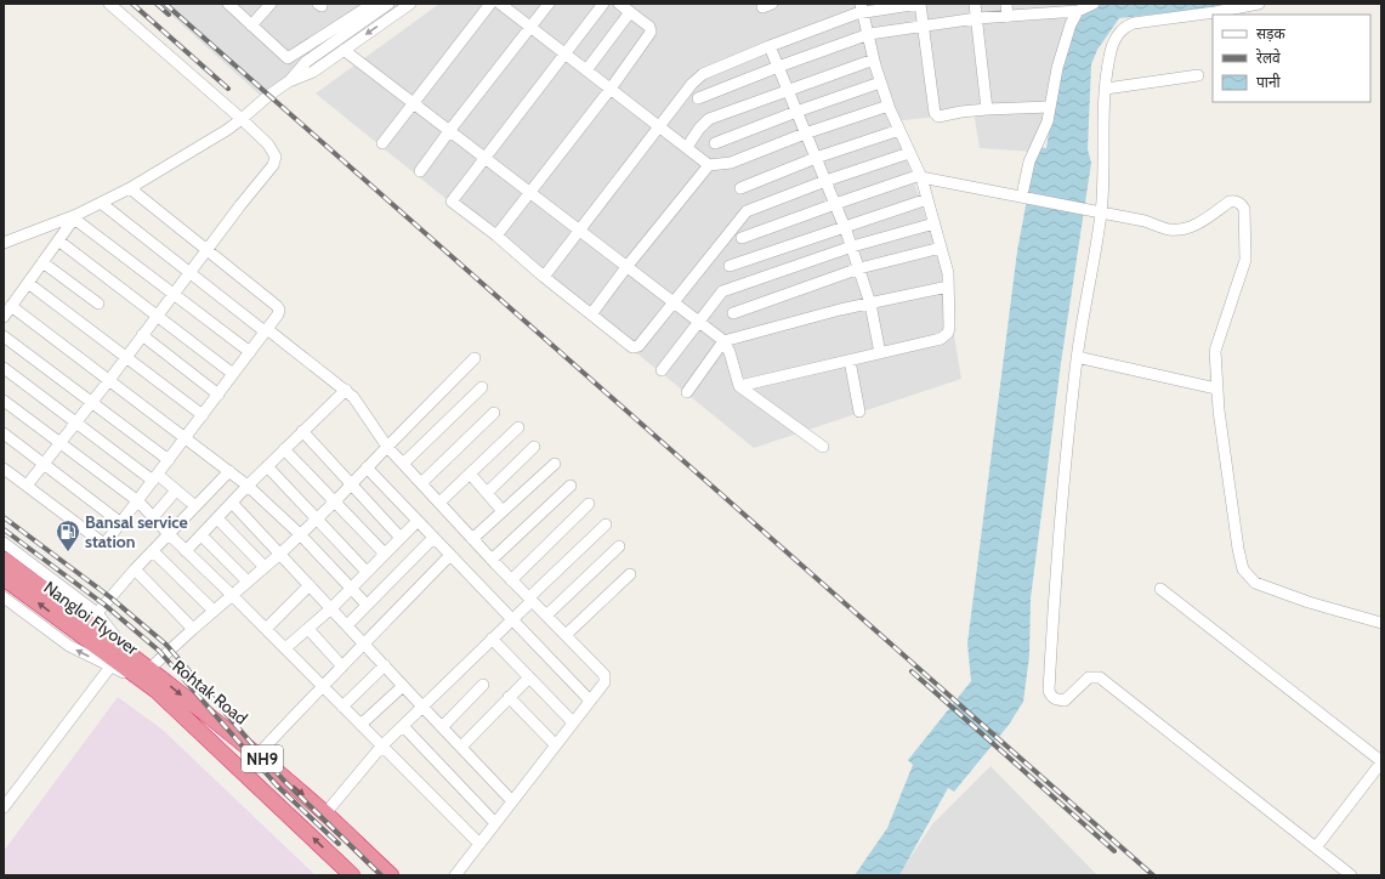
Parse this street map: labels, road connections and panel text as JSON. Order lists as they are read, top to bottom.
{
  "streets": {
    "highway": ["Nangloi Flyover", "Rohtak Road", "NH9"]
  },
  "crossings": [
    ["Nangloi Flyover", "Rohtak Road"]
  ],
  "places": {
    "fuel station": ["Bansal service station"]
  },
  "legend": ["सड़क", "रेलवे", "पानी"]
}
